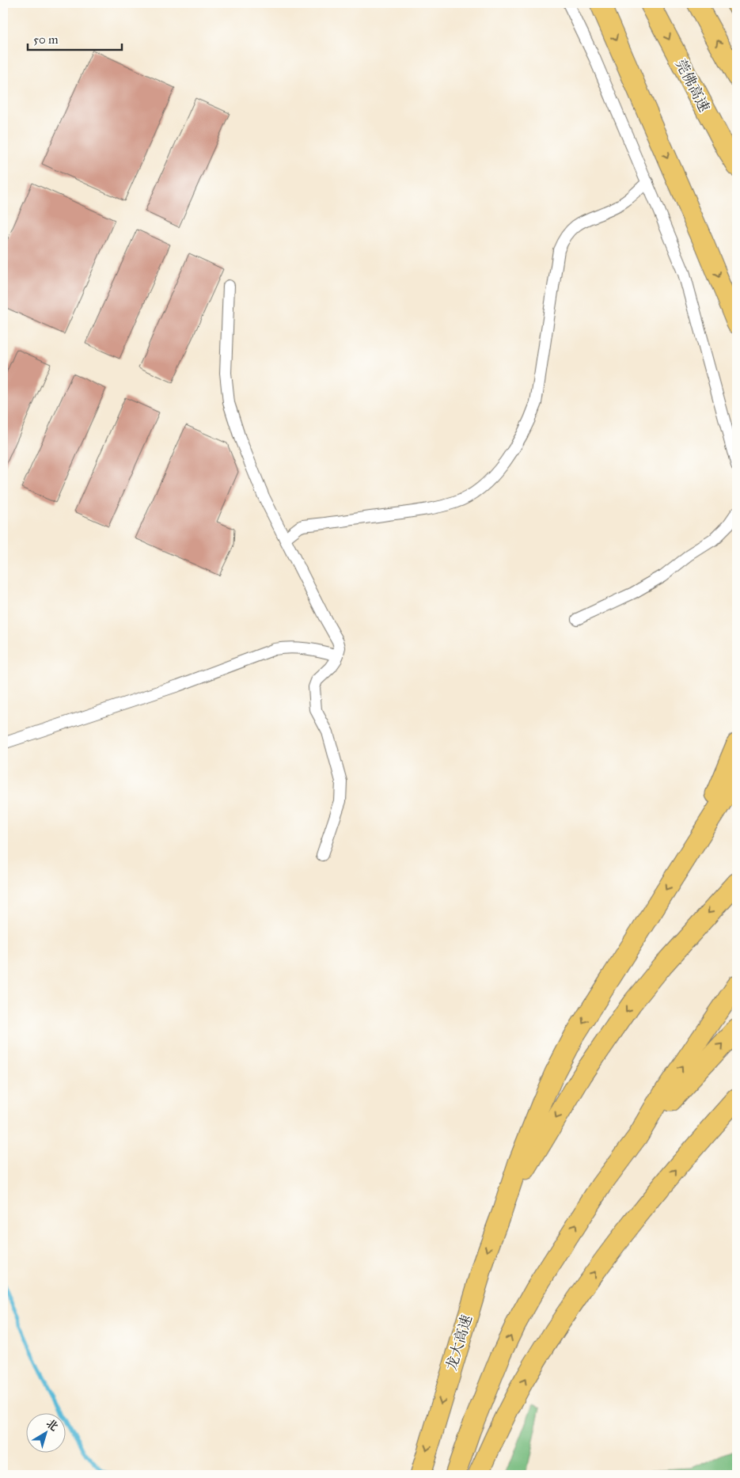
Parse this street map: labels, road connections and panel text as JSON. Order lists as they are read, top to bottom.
{
  "streets": {
    "highway": ["莞佛高速", "龙大高速"]
  },
  "scale_bar": "50 m",
  "north": "top right"
}
